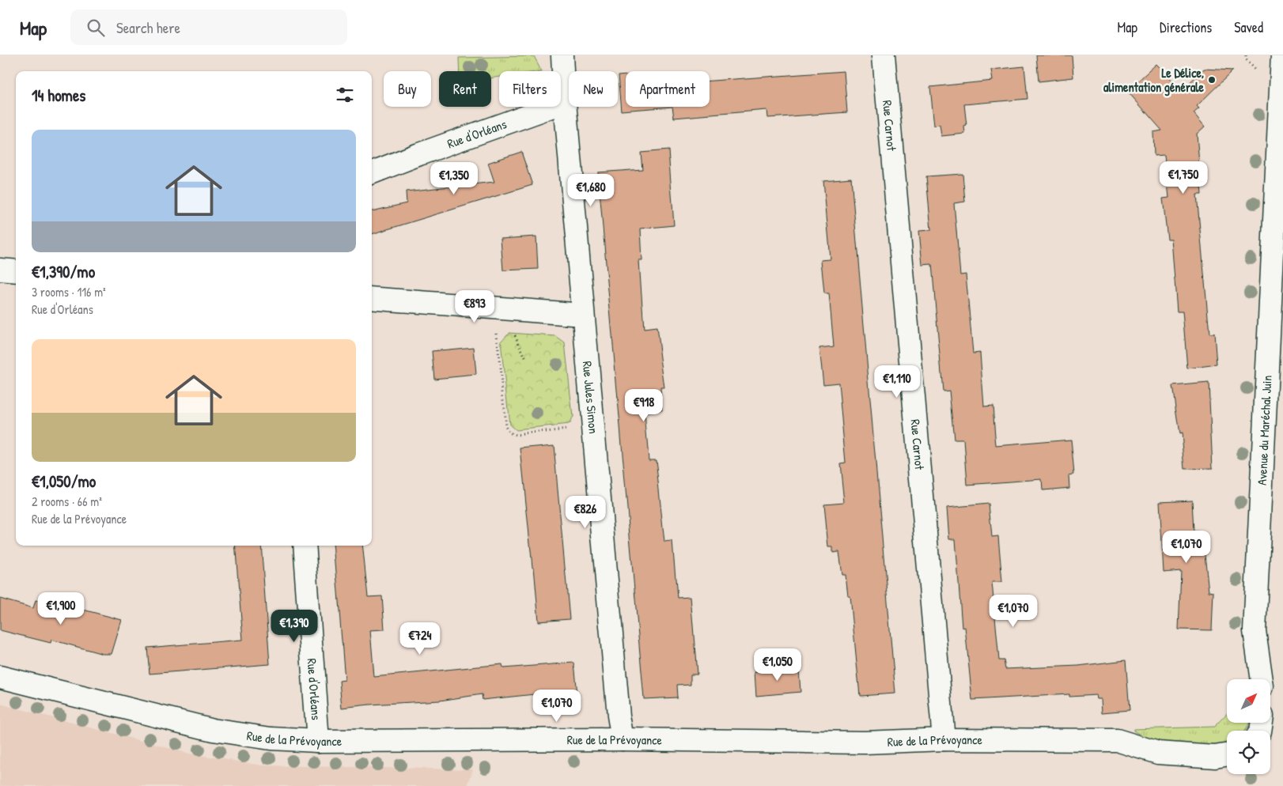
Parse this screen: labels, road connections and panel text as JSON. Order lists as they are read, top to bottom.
{
  "streets": {
    "street": [
      "Rue Carnot",
      "Rue d'Orléans",
      "Rue Jules Simon",
      "Avenue du Maréchal Juin",
      "Rue de la Prévoyance"
    ]
  },
  "crossings": [
    ["Rue Carnot", "Rue de la Prévoyance"],
    ["Rue d'Orléans", "Rue Jules Simon"],
    ["Rue d'Orléans", "Rue de la Prévoyance"],
    ["Rue Jules Simon", "Rue de la Prévoyance"]
  ],
  "places": ["Le Délice, alimentation générale"],
  "north": "top right",
  "page": {
    "header": "Map",
    "search": "Search here",
    "nav": ["Map", "Directions", "Saved"],
    "chip": [
      "Buy",
      "Rent",
      "Filters",
      "New",
      "Apartment"
    ],
    "heading": "14 homes",
    "list": [
      {
        "name": "€1,390/mo",
        "note": "3 rooms · 116 m² · Rue d'Orléans"
      },
      {
        "name": "€1,050/mo",
        "note": "2 rooms · 66 m² · Rue de la Prévoyance"
      }
    ],
    "price": [
      "€1,750",
      "€1,350",
      "€1,680",
      "€893",
      "€1,110",
      "€918",
      "€826",
      "€1,070",
      "€1,900",
      "€1,070",
      "€1,390",
      "€724",
      "€1,050",
      "€1,070"
    ]
  }
}
